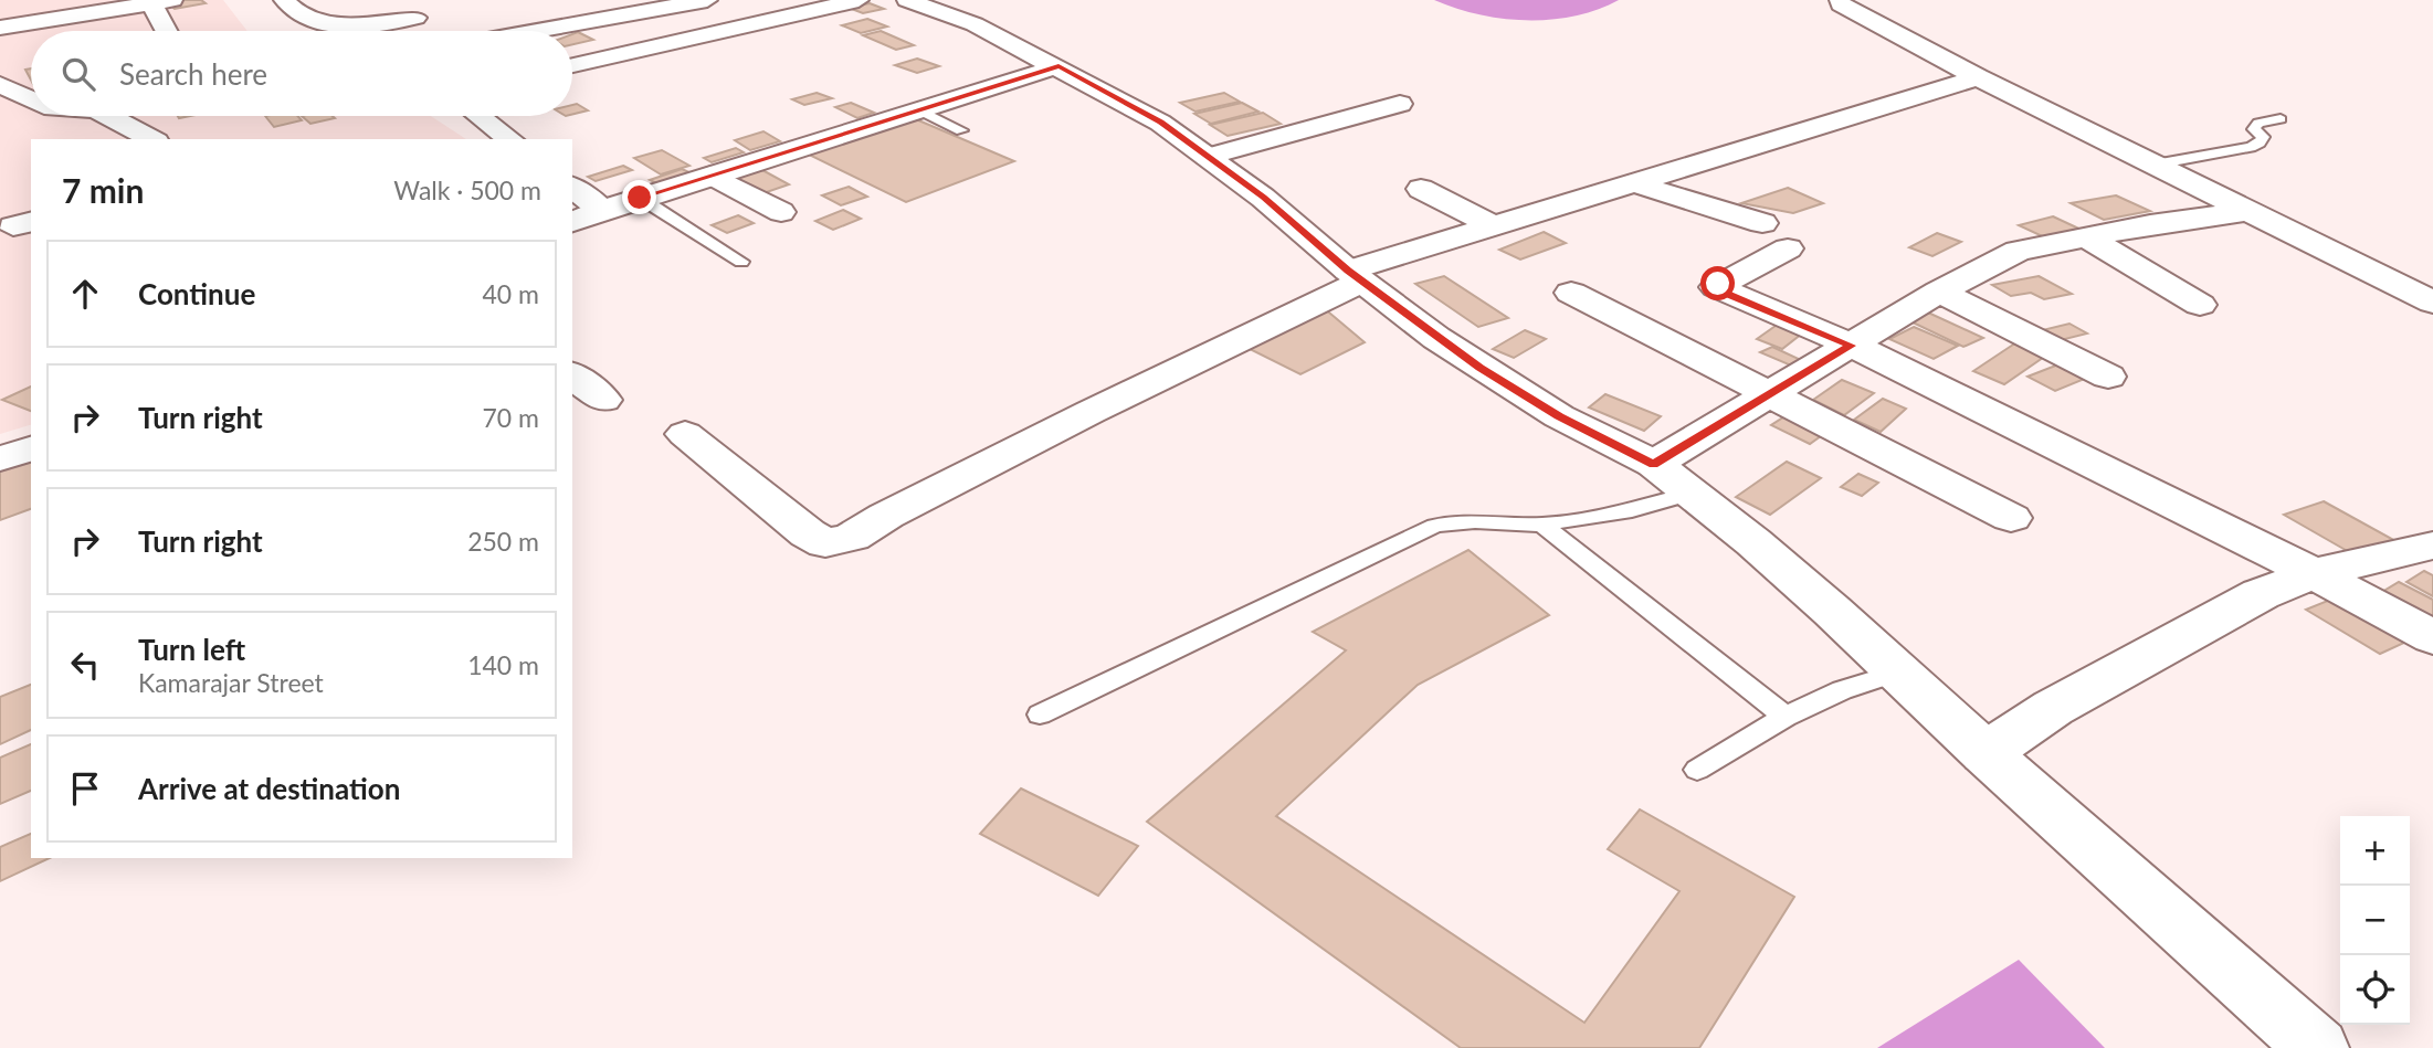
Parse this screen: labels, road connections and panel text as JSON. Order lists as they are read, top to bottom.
{
  "page": {
    "search": "Search here",
    "heading": ["7 min", "Walk · 500 m"],
    "list": [
      ["Continue", "40 m"],
      ["Turn right", "70 m"],
      ["Turn right", "250 m"],
      ["Turn left", "Kamarajar Street", "140 m"],
      "Arrive at destination"
    ],
    "map_buttons": ["+", "−"]
  }
}
